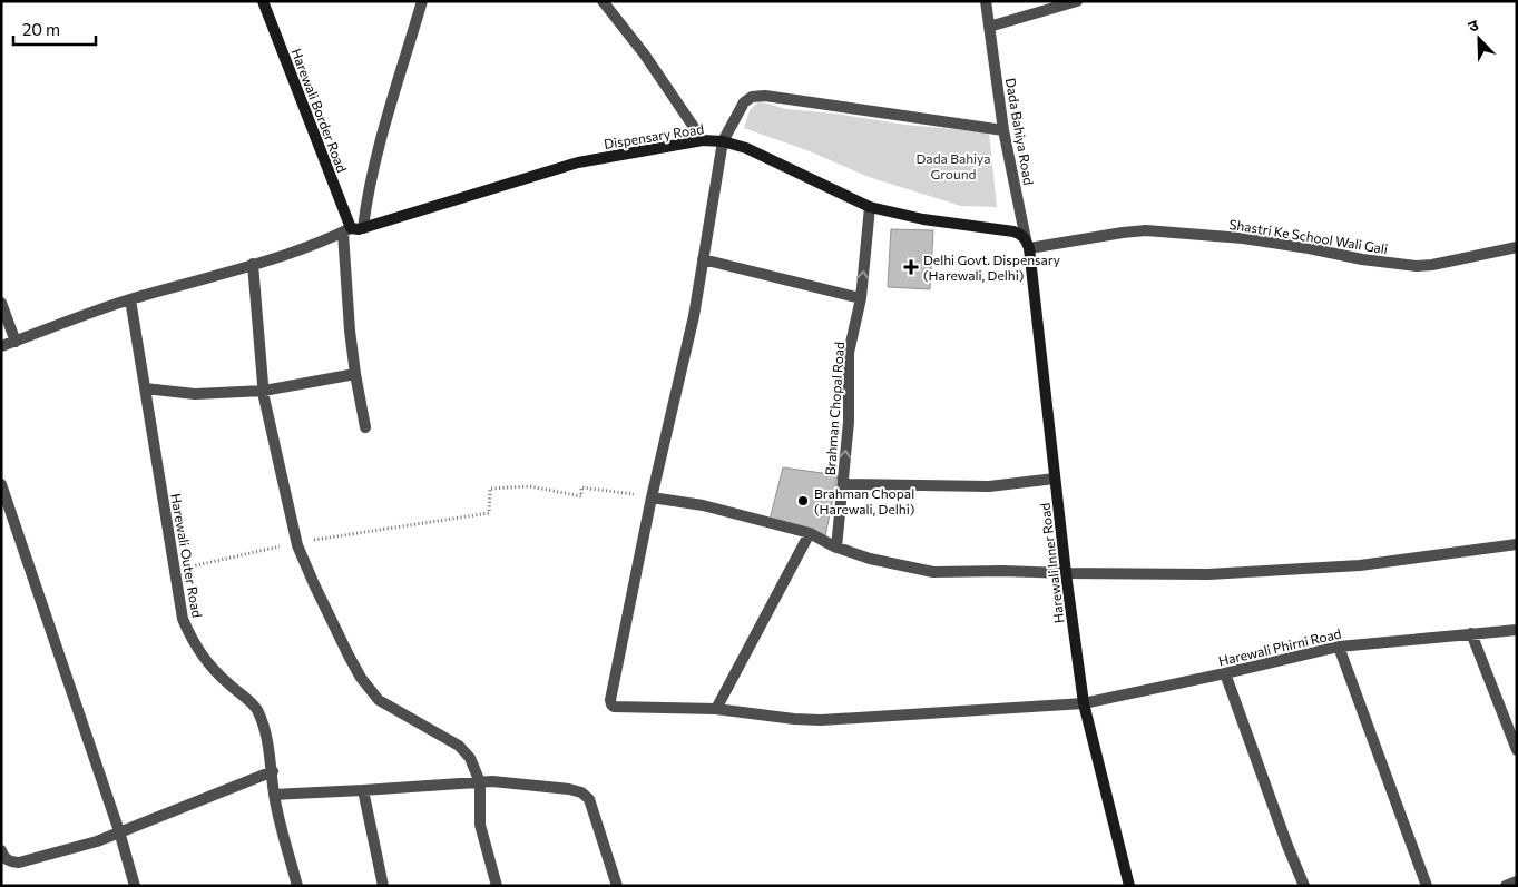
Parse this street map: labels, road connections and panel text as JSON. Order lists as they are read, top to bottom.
{
  "streets": {
    "street": [
      "Harewali Border Road",
      "Dada Bahiya Road",
      "Dispensary Road",
      "Shastri Ke School Wali Gali",
      "Brahman Chopal Road",
      "Harewali Outer Road",
      "Harewali Inner Road",
      "Harewali Phirni Road"
    ]
  },
  "crossings": [
    ["Harewali Border Road", "Dispensary Road"],
    ["Dada Bahiya Road", "Dispensary Road"],
    ["Dada Bahiya Road", "Shastri Ke School Wali Gali"],
    ["Dada Bahiya Road", "Harewali Inner Road"],
    ["Dispensary Road", "Shastri Ke School Wali Gali"],
    ["Dispensary Road", "Brahman Chopal Road"],
    ["Dispensary Road", "Harewali Inner Road"],
    ["Shastri Ke School Wali Gali", "Harewali Inner Road"],
    ["Harewali Inner Road", "Harewali Phirni Road"]
  ],
  "one_way": ["Brahman Chopal Road"],
  "parks": ["Dada Bahiya Ground"],
  "places": {
    "health": ["Delhi Govt. Dispensary (Harewali, Delhi)"],
    "other": ["Brahman Chopal (Harewali, Delhi)"]
  },
  "scale_bar": "20 m",
  "north": "top left"
}
